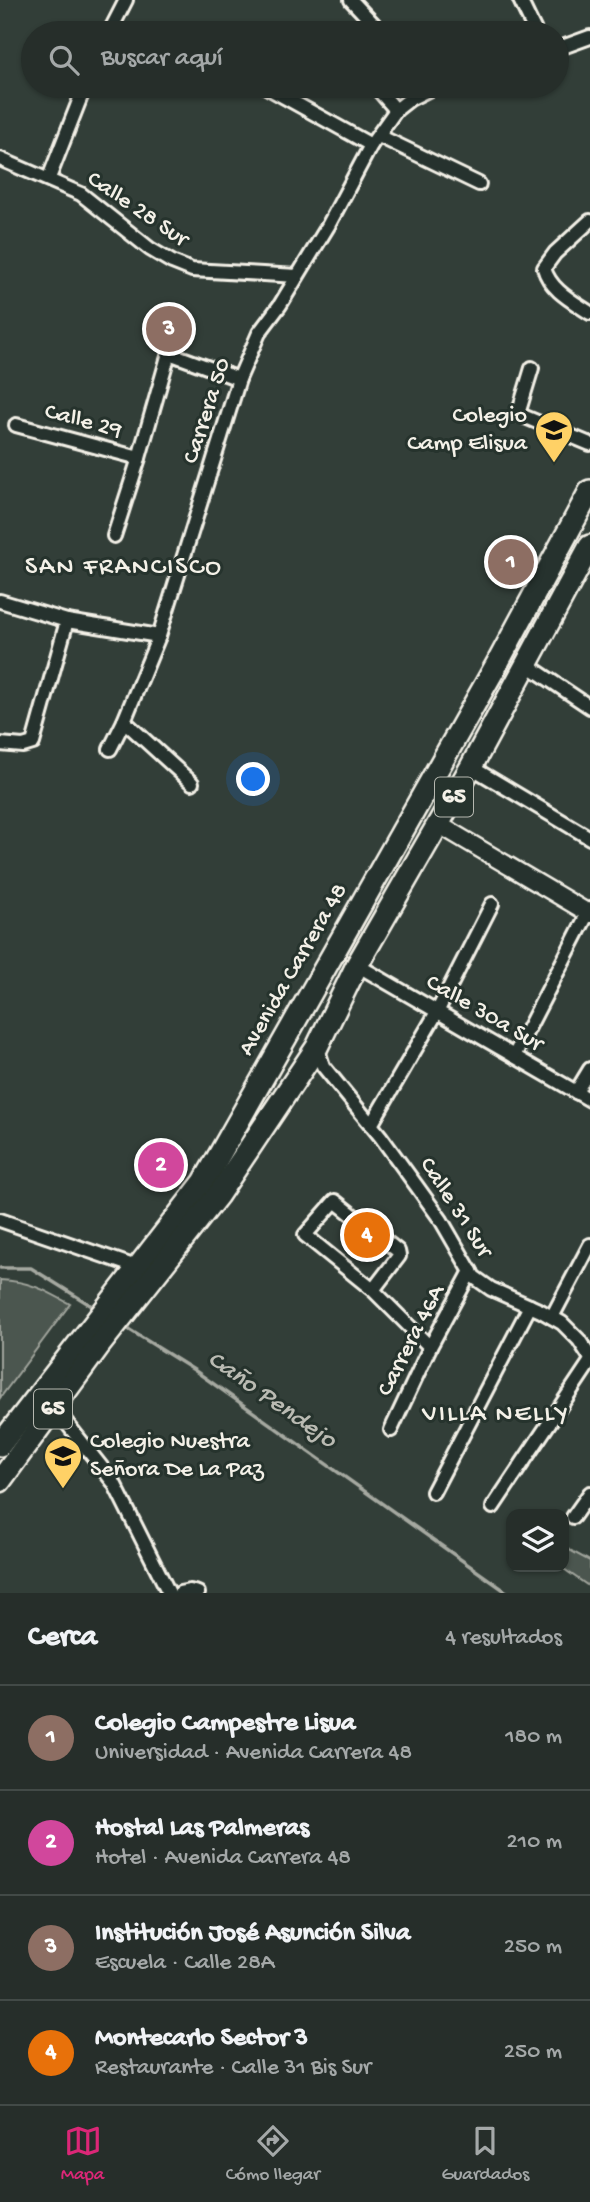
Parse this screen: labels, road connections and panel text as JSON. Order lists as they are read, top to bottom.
{
  "streets": {
    "main road": ["65", "Avenida Carrera 48"],
    "street": [
      "Calle 28 Sur",
      "Carrera 50",
      "Calle 29",
      "Calle 30a Sur",
      "Calle 31 Sur",
      "Carrera 46A"
    ]
  },
  "crossings": [
    ["Calle 28 Sur", "Carrera 50"],
    ["Avenida Carrera 48", "Calle 30a Sur"],
    ["Avenida Carrera 48", "Calle 31 Sur"],
    ["Calle 31 Sur", "Carrera 46A"]
  ],
  "districts": ["SAN FRANCISCO", "VILLA NELLY"],
  "water": ["Caño Pendejo"],
  "places": {
    "school or university": ["Colegio Camp Elisua", "Colegio Nuestra Señora De La Paz"]
  },
  "page": {
    "search": "Buscar aquí",
    "pins": [
      "3",
      "1",
      "2",
      "4"
    ],
    "heading": ["Cerca", "4 resultados"],
    "list": [
      {
        "mark": "1",
        "name": "Colegio Campestre Lisua",
        "note": "Universidad · Avenida Carrera 48",
        "value": "180 m"
      },
      {
        "mark": "2",
        "name": "Hostal Las Palmeras",
        "note": "Hotel · Avenida Carrera 48",
        "value": "210 m"
      },
      {
        "mark": "3",
        "name": "Institución José Asunción Silva",
        "note": "Escuela · Calle 28A",
        "value": "250 m"
      },
      {
        "mark": "4",
        "name": "Montecarlo Sector 3",
        "note": "Restaurante · Calle 31 Bis Sur",
        "value": "250 m"
      }
    ],
    "nav": ["Mapa", "Cómo llegar", "Guardados"]
  }
}
